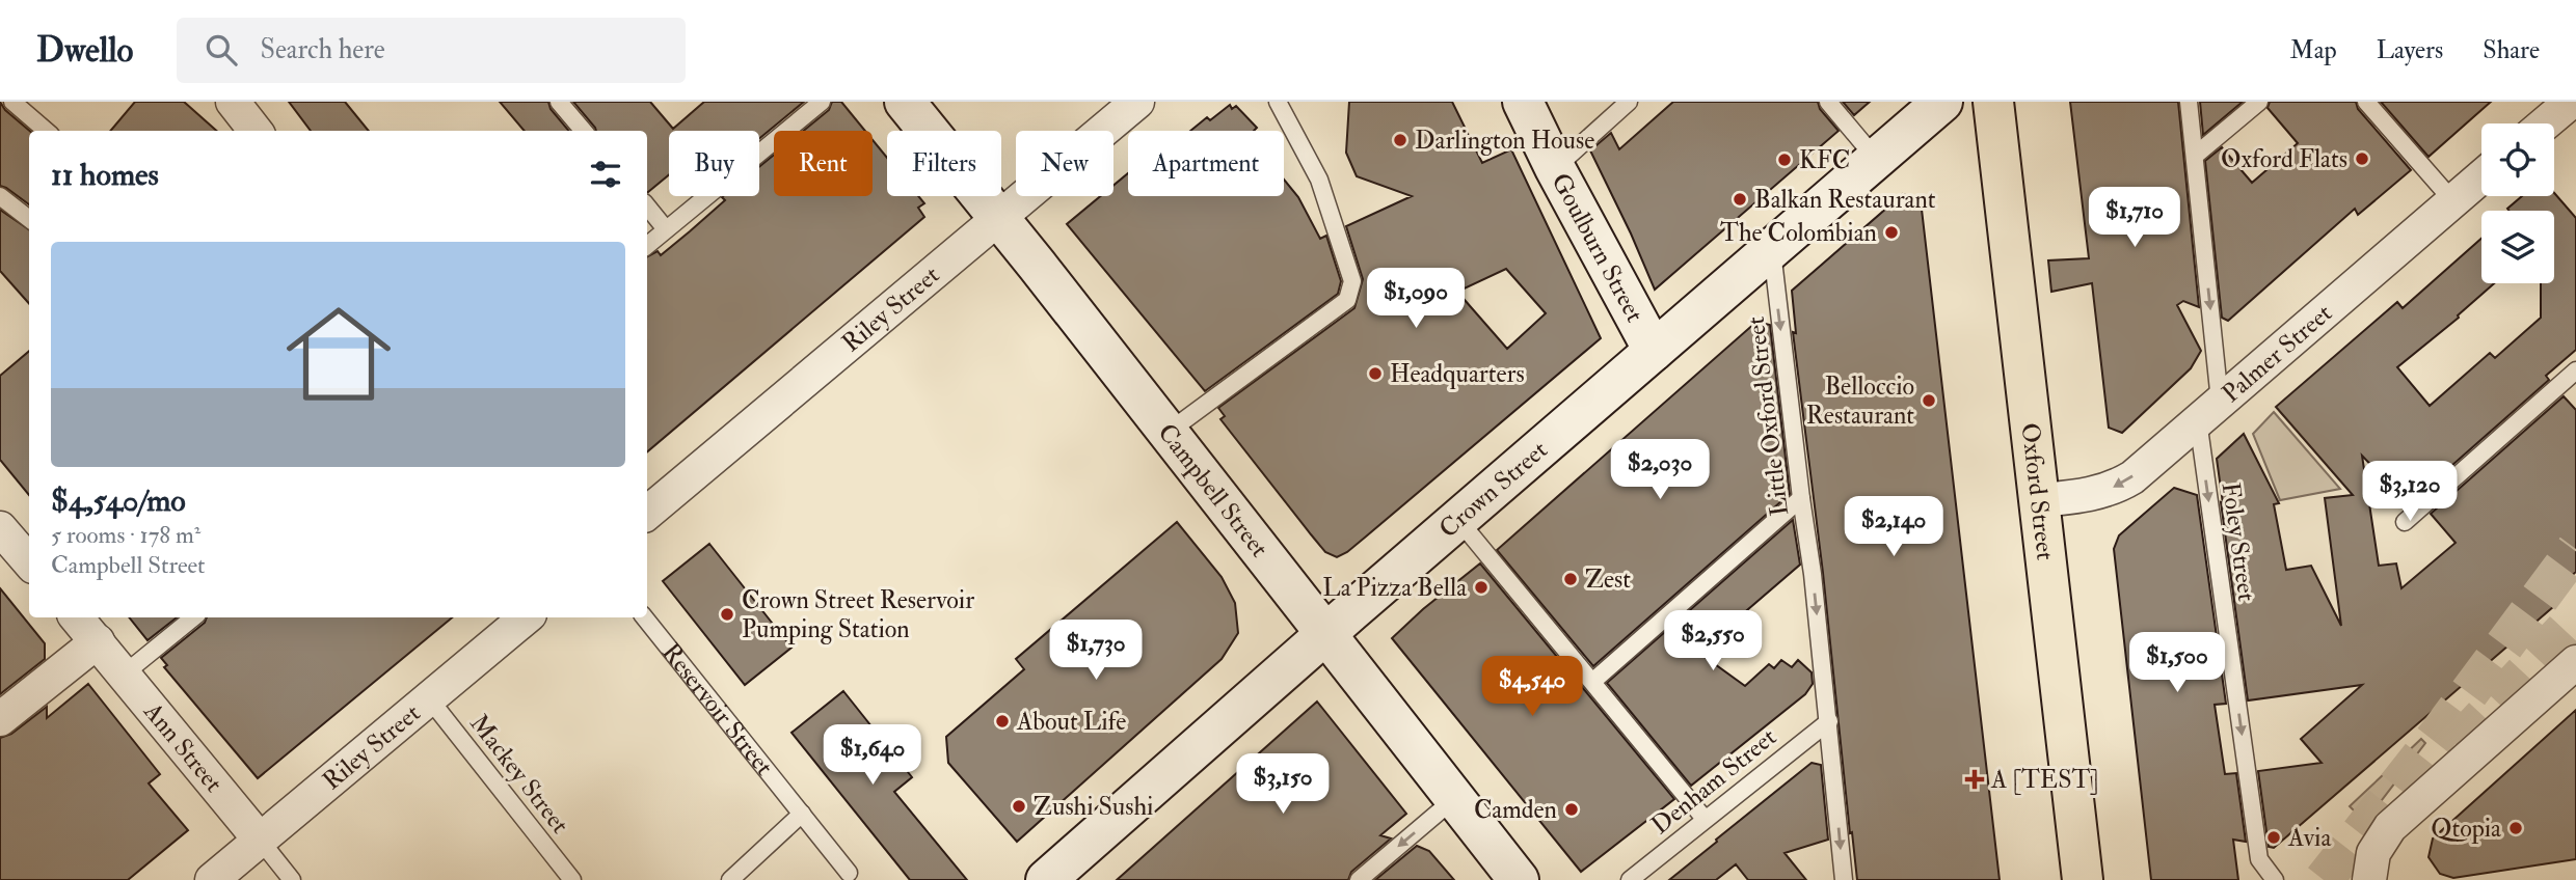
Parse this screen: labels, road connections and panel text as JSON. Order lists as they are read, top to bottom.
{
  "streets": {
    "main road": ["Oxford Street"],
    "street": [
      "Goulburn Street",
      "Riley Street",
      "Palmer Street",
      "Campbell Street",
      "Crown Street",
      "Ann Street"
    ],
    "lane": [
      "Little Oxford Street",
      "Foley Street",
      "Reservoir Street",
      "Mackey Street",
      "Denham Street"
    ]
  },
  "crossings": [
    ["Goulburn Street", "Crown Street"],
    ["Riley Street", "Campbell Street"],
    ["Riley Street", "Ann Street"],
    ["Riley Street", "Mackey Street"],
    ["Palmer Street", "Oxford Street"],
    ["Palmer Street", "Foley Street"],
    ["Little Oxford Street", "Crown Street"],
    ["Little Oxford Street", "Denham Street"],
    ["Campbell Street", "Crown Street"]
  ],
  "one_way": ["Little Oxford Street", "Foley Street"],
  "places": {
    "other": [
      "Darlington House",
      "Oxford Flats",
      "KFC",
      "Balkan Restaurant",
      "The Colombian",
      "Headquarters",
      "Belloccio Restaurant",
      "Zest",
      "La Pizza Bella",
      "Crown Street Reservoir Pumping Station",
      "About Life",
      "Zushi Sushi",
      "Camden",
      "Qtopia",
      "Avia"
    ],
    "health": ["A [TEST]"]
  },
  "page": {
    "header": "Dwello",
    "search": "Search here",
    "nav": ["Map", "Layers", "Share"],
    "chip": [
      "Buy",
      "Rent",
      "Filters",
      "New",
      "Apartment"
    ],
    "heading": "11 homes",
    "price": [
      "$1,710",
      "$1,090",
      "$2,030",
      "$3,120",
      "$2,140",
      "$2,550",
      "$1,730",
      "$1,500",
      "$4,540",
      "$1,640",
      "$3,150"
    ],
    "list": [
      {
        "name": "$4,540/mo",
        "note": "5 rooms · 178 m² · Campbell Street"
      }
    ]
  }
}
